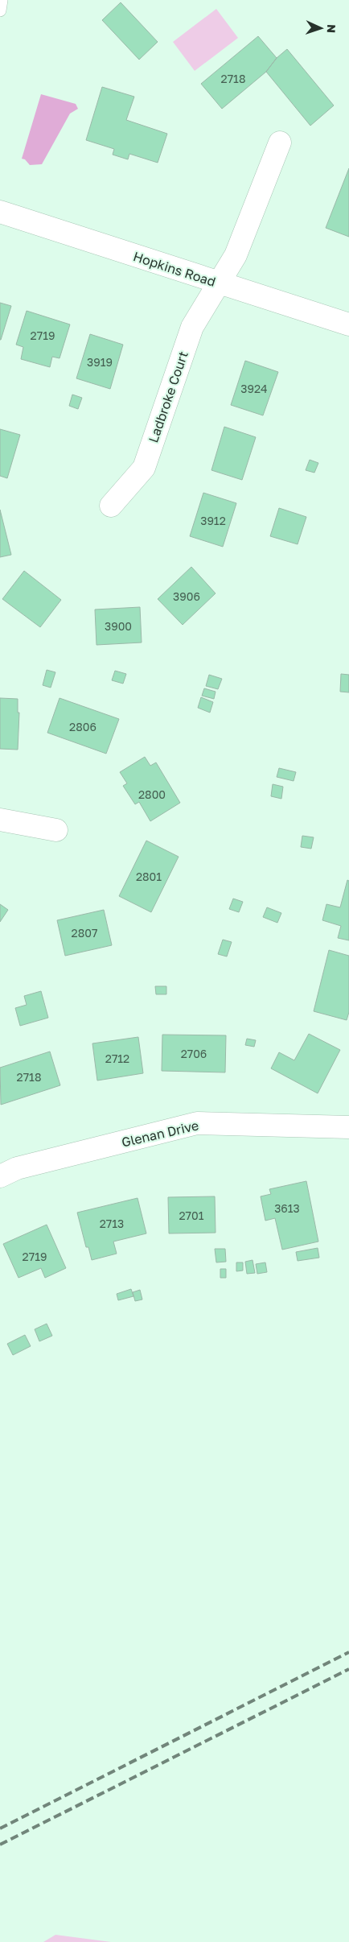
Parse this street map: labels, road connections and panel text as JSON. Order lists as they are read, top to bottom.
{
  "streets": {
    "street": ["Hopkins Road", "Ladbroke Court", "Glenan Drive"]
  },
  "crossings": [
    ["Hopkins Road", "Ladbroke Court"]
  ],
  "house_numbers": [
    "2718",
    "2719",
    "3919",
    "3924",
    "3912",
    "3906",
    "3900",
    "2806",
    "2800",
    "2801",
    "2807",
    "2706",
    "2712",
    "2718",
    "3613",
    "2701",
    "2713",
    "2719"
  ],
  "north": "right"
}
